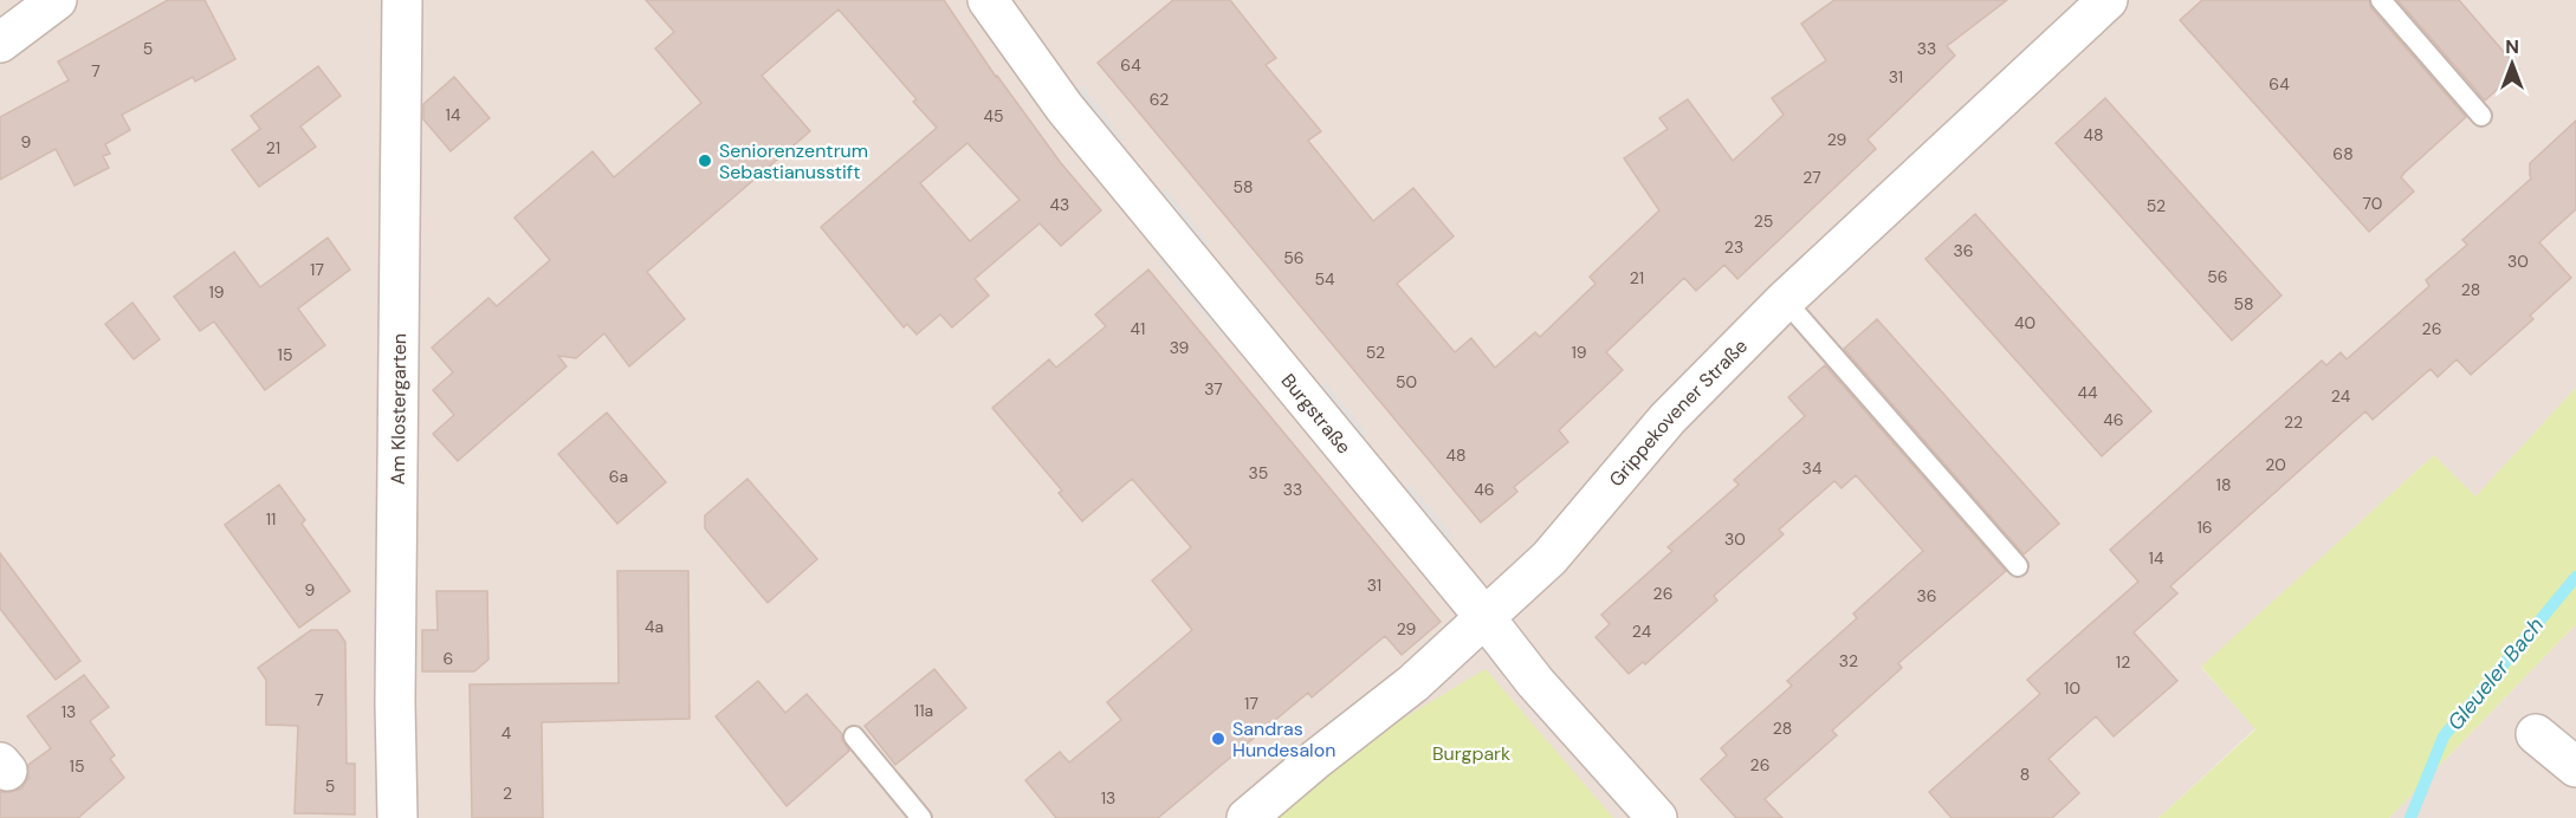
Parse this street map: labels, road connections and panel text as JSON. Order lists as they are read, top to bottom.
{
  "streets": {
    "street": ["Am Klostergarten", "Grippekovener Straße", "Burgstraße"]
  },
  "crossings": [
    ["Grippekovener Straße", "Burgstraße"]
  ],
  "water": ["Gleueler Bach"],
  "parks": ["Burgpark"],
  "places": ["Seniorenzentrum Sebastianusstift", "Sandras Hundesalon"],
  "house_numbers": [
    "5",
    "33",
    "64",
    "7",
    "31",
    "64",
    "62",
    "14",
    "45",
    "48",
    "29",
    "9",
    "21",
    "68",
    "27",
    "58",
    "70",
    "43",
    "52",
    "25",
    "23",
    "36",
    "56",
    "30",
    "17",
    "56",
    "21",
    "54",
    "28",
    "19",
    "58",
    "40",
    "41",
    "26",
    "39",
    "52",
    "19",
    "15",
    "50",
    "37",
    "44",
    "24",
    "46",
    "22",
    "48",
    "20",
    "34",
    "35",
    "6a",
    "18",
    "33",
    "46",
    "11",
    "16",
    "30",
    "14",
    "31",
    "9",
    "26",
    "36",
    "4a",
    "29",
    "24",
    "6",
    "32",
    "12",
    "10",
    "7",
    "17",
    "11a",
    "13",
    "28",
    "4",
    "26",
    "15",
    "8",
    "5",
    "2",
    "13"
  ],
  "north": "top"
}
